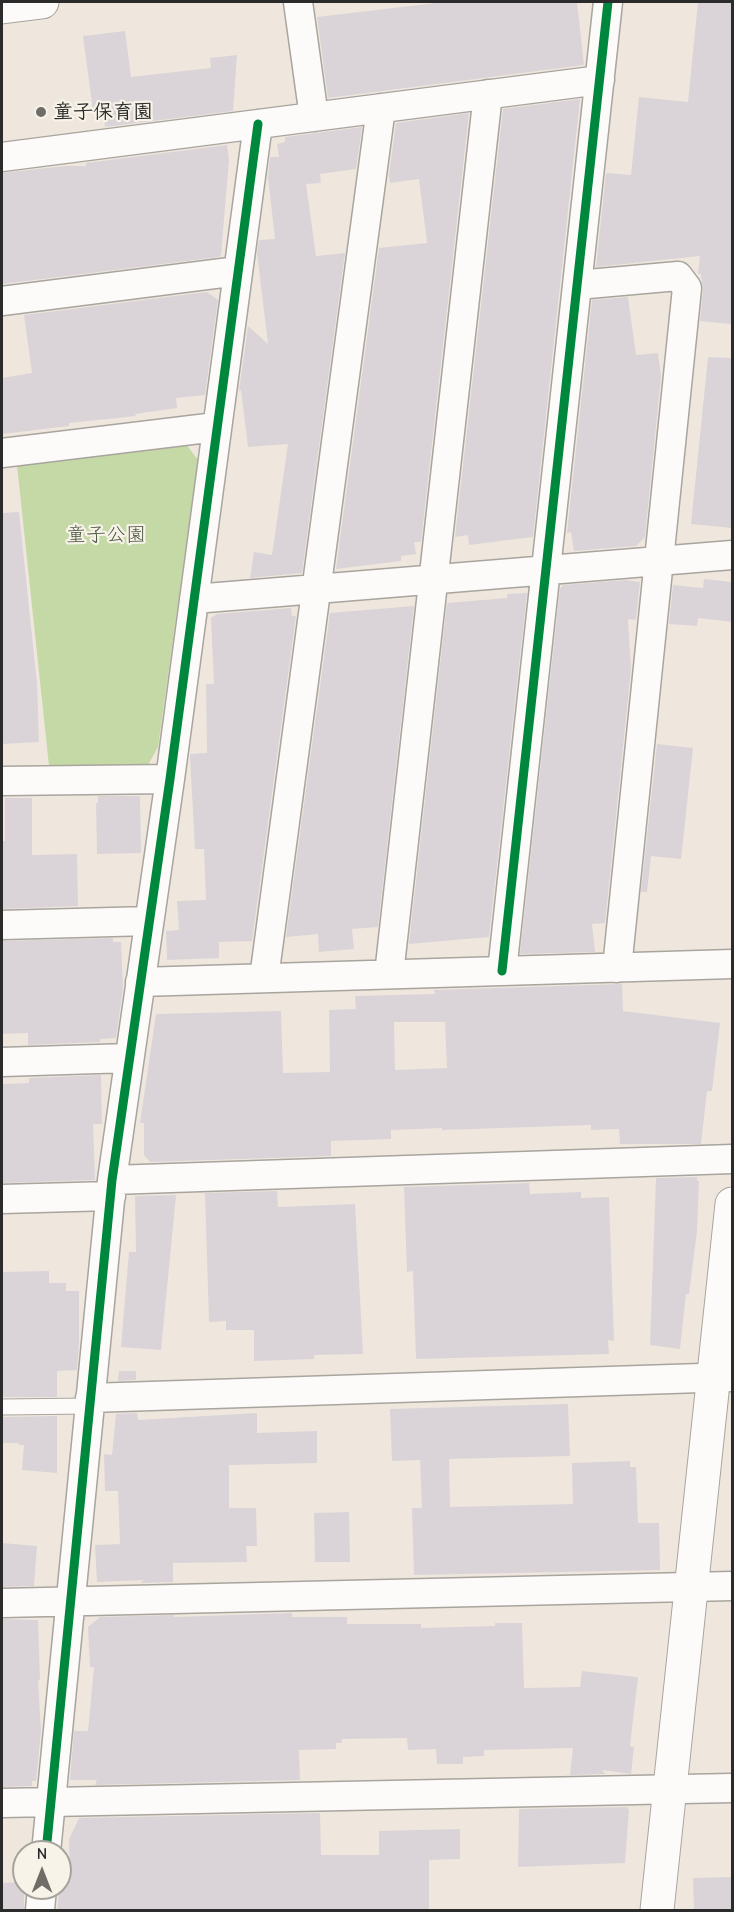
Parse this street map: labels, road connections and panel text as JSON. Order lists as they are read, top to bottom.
{
  "parks": ["童子公園"],
  "places": ["童子保育園"],
  "north": "top"
}
